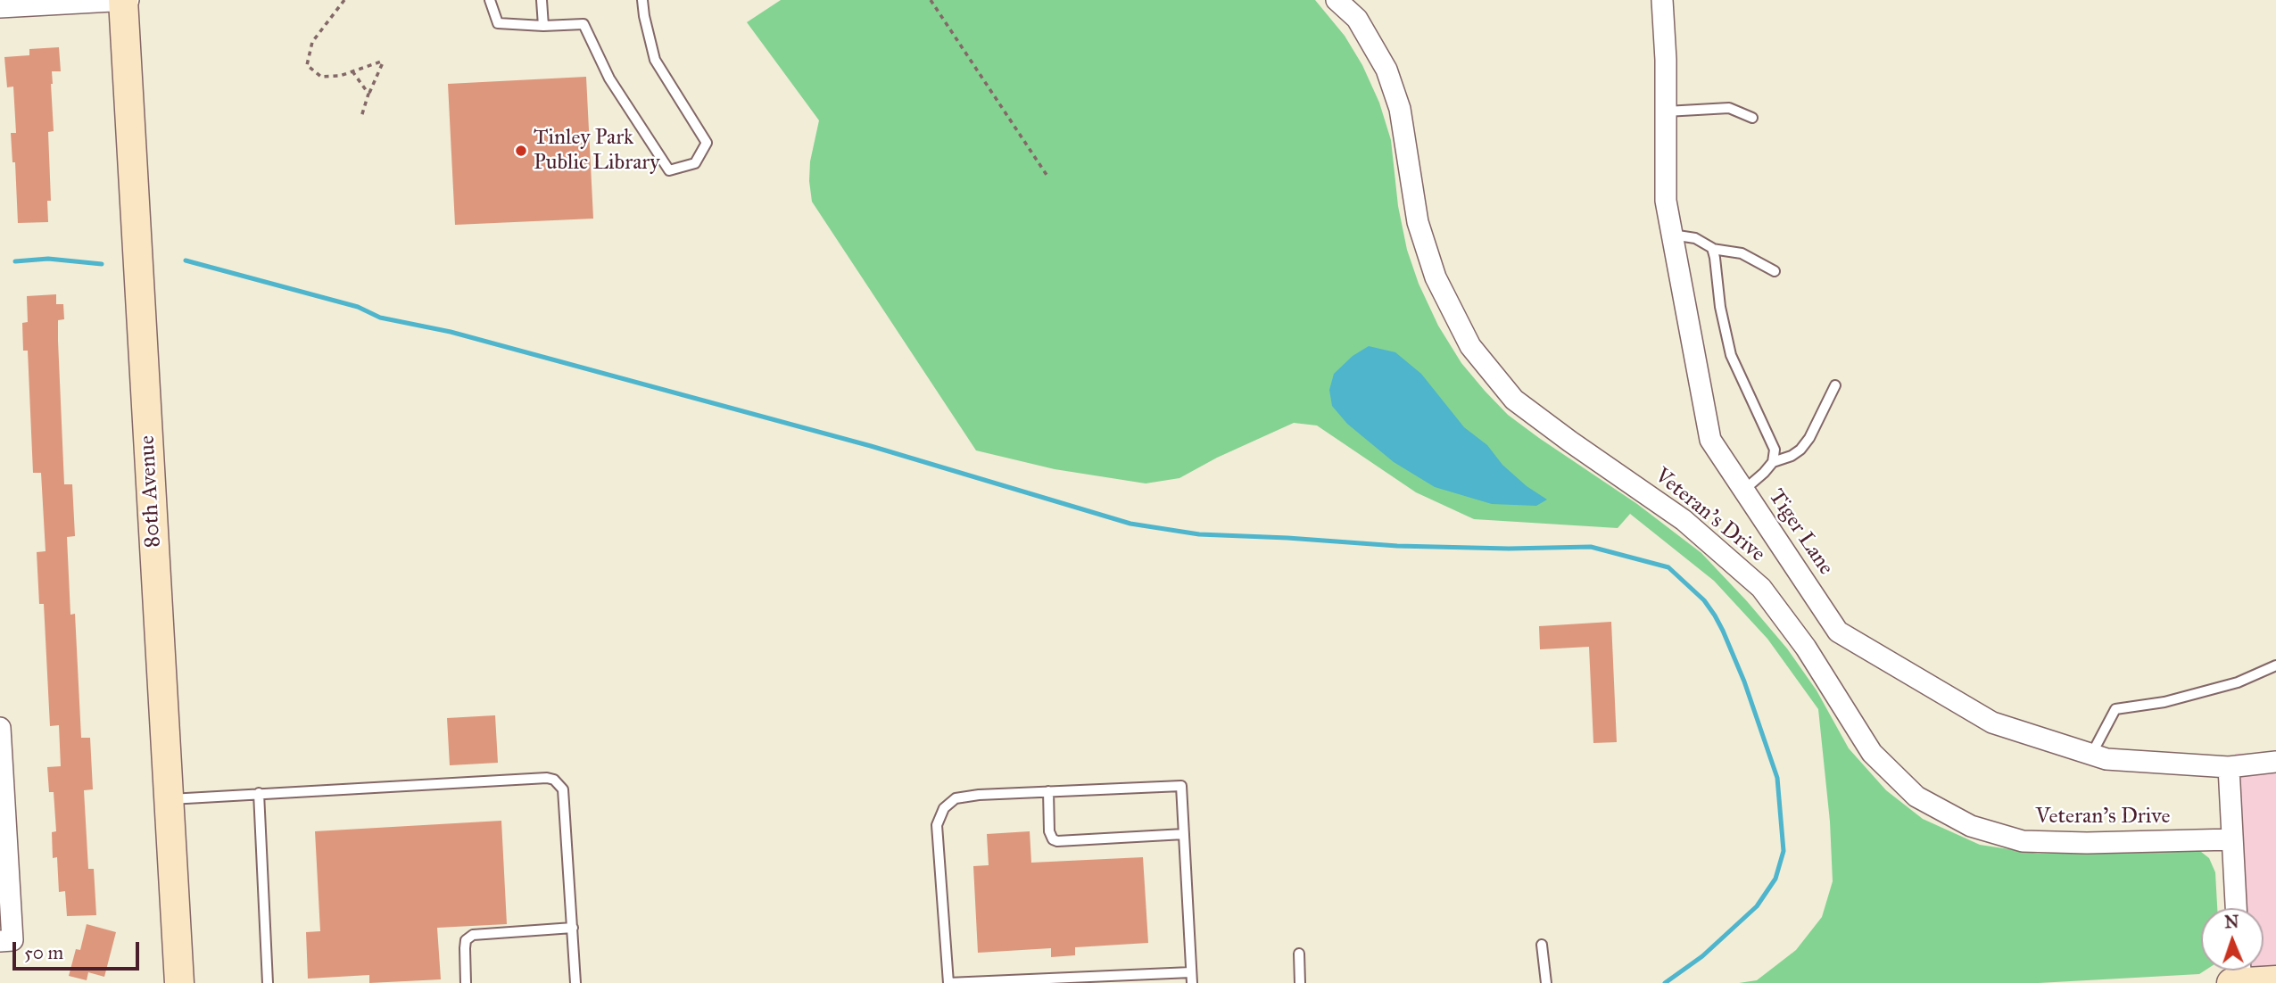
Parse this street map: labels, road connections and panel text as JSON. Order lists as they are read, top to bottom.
{
  "streets": {
    "street": ["80th Avenue", "Veteran's Drive", "Tiger Lane"]
  },
  "places": ["Tinley Park Public Library"],
  "scale_bar": "50 m",
  "north": "top"
}
